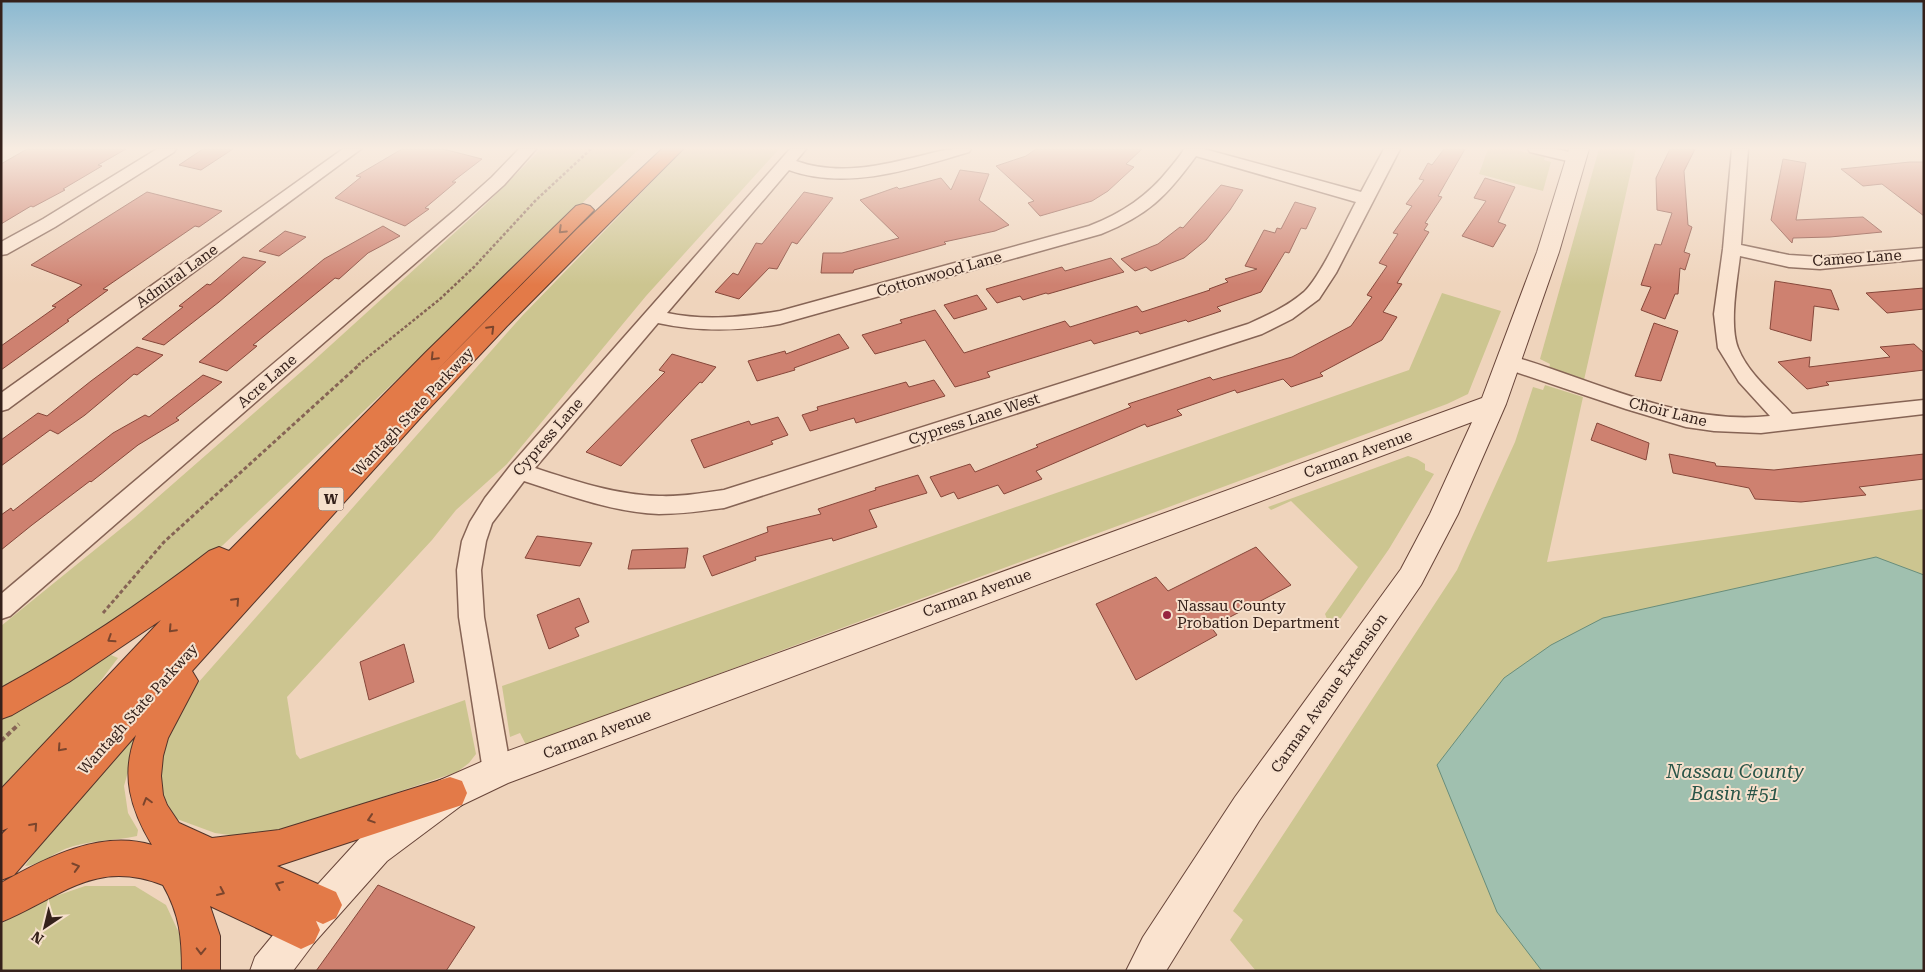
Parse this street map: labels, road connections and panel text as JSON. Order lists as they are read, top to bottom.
{
  "streets": {
    "highway": ["Wantagh State Parkway", "W"],
    "main road": ["Carman Avenue", "Carman Avenue Extension"],
    "street": [
      "Cameo Lane",
      "Cottonwood Lane",
      "Admiral Lane",
      "Acre Lane",
      "Choir Lane",
      "Cypress Lane West",
      "Cypress Lane"
    ]
  },
  "crossings": [
    ["Cottonwood Lane", "Cypress Lane"],
    ["Cypress Lane West", "Cypress Lane"],
    ["Cypress Lane", "Carman Avenue"],
    ["Carman Avenue", "Carman Avenue Extension"]
  ],
  "water": ["Nassau County Basin #51"],
  "places": ["Nassau County Probation Department"],
  "north": "bottom left"
}
